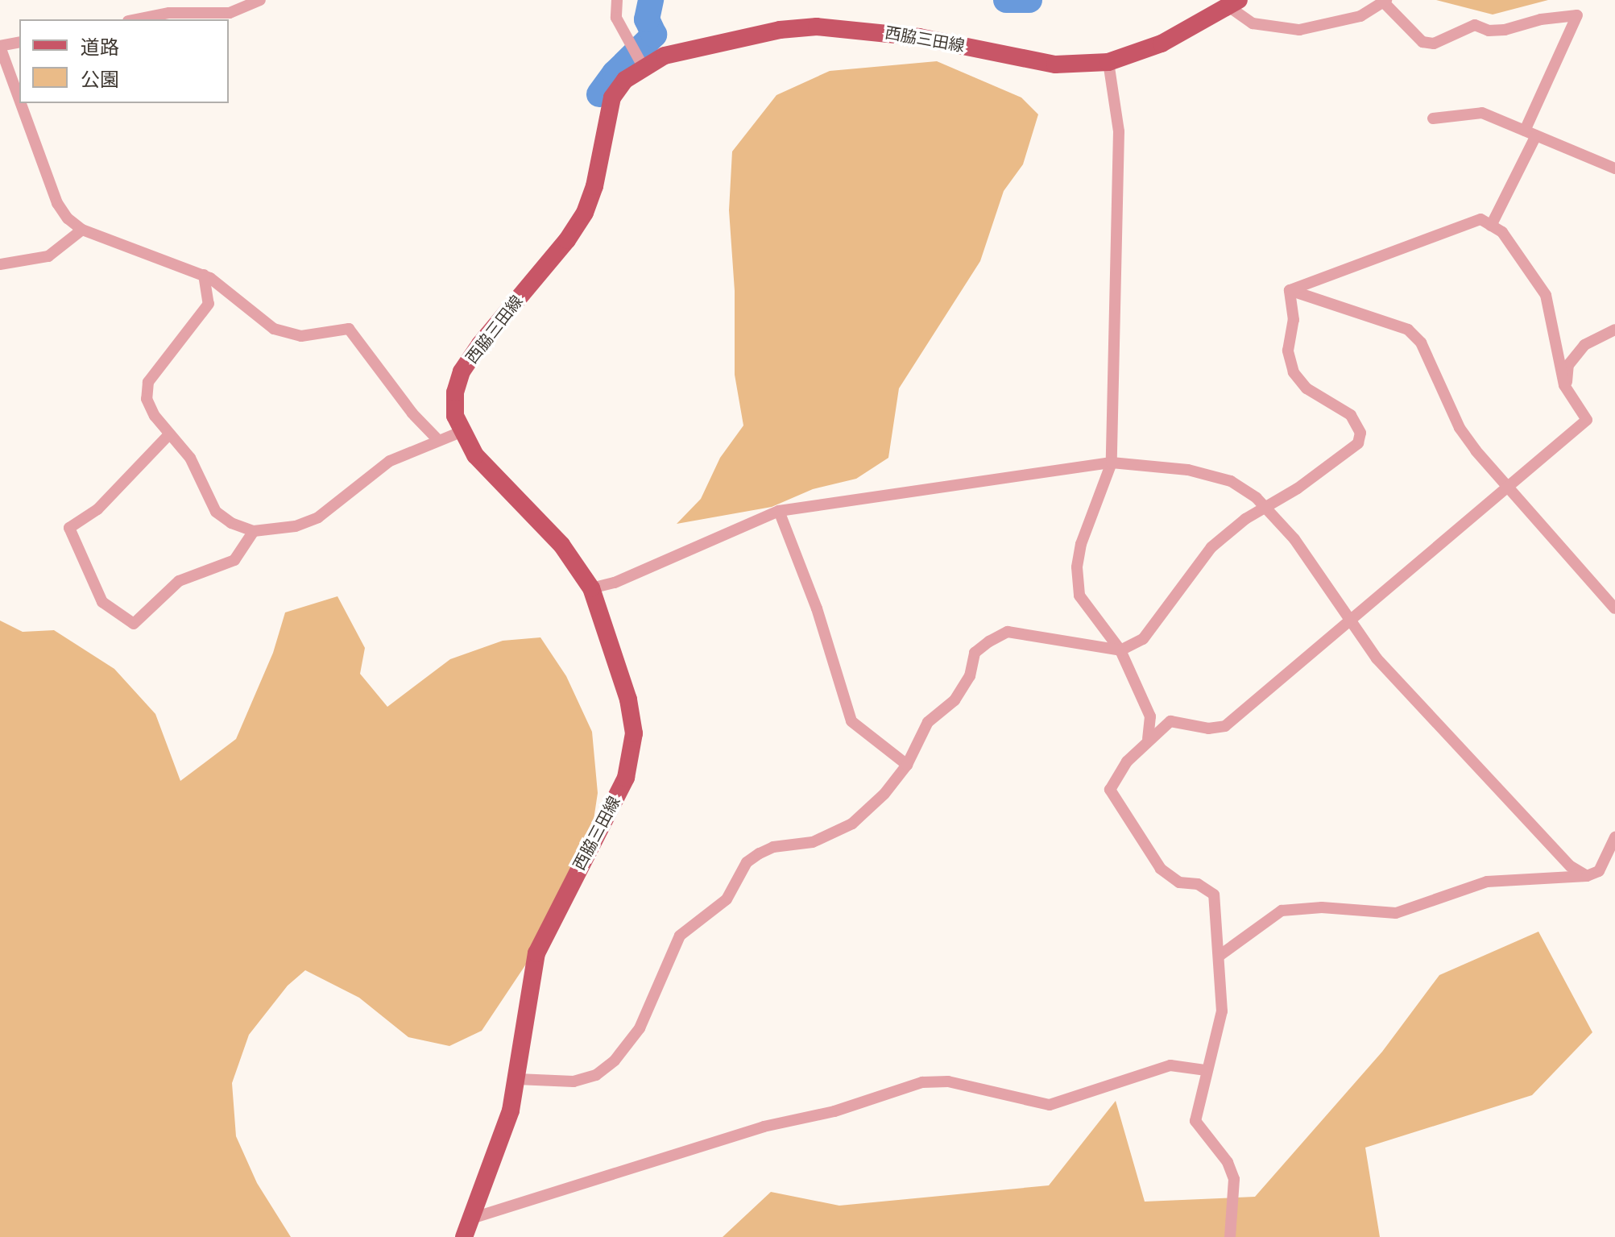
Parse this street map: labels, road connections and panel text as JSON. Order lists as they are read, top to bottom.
{
  "streets": {
    "main road": ["西脇三田線"]
  },
  "legend": ["道路", "公園"]
}
